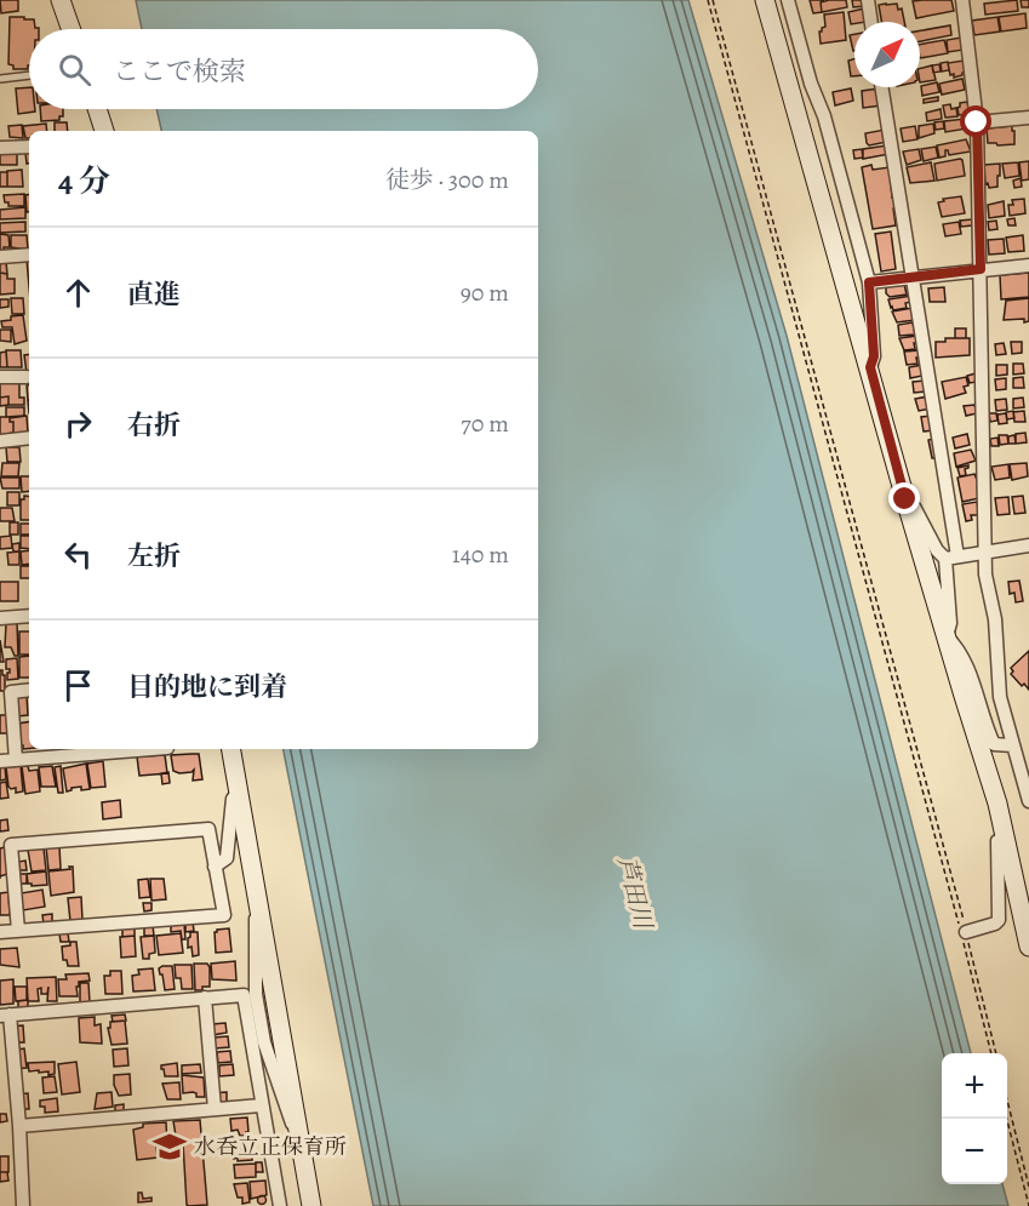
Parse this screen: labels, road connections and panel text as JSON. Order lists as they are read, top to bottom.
{
  "water": ["芦田川"],
  "places": {
    "school or university": ["水呑立正保育所"]
  },
  "north": "top right",
  "page": {
    "search": "ここで検索",
    "heading": ["4 分", "徒歩 · 300 m"],
    "list": [
      ["直進", "90 m"],
      ["右折", "70 m"],
      ["左折", "140 m"],
      "目的地に到着"
    ],
    "map_buttons": ["+", "−"]
  }
}
